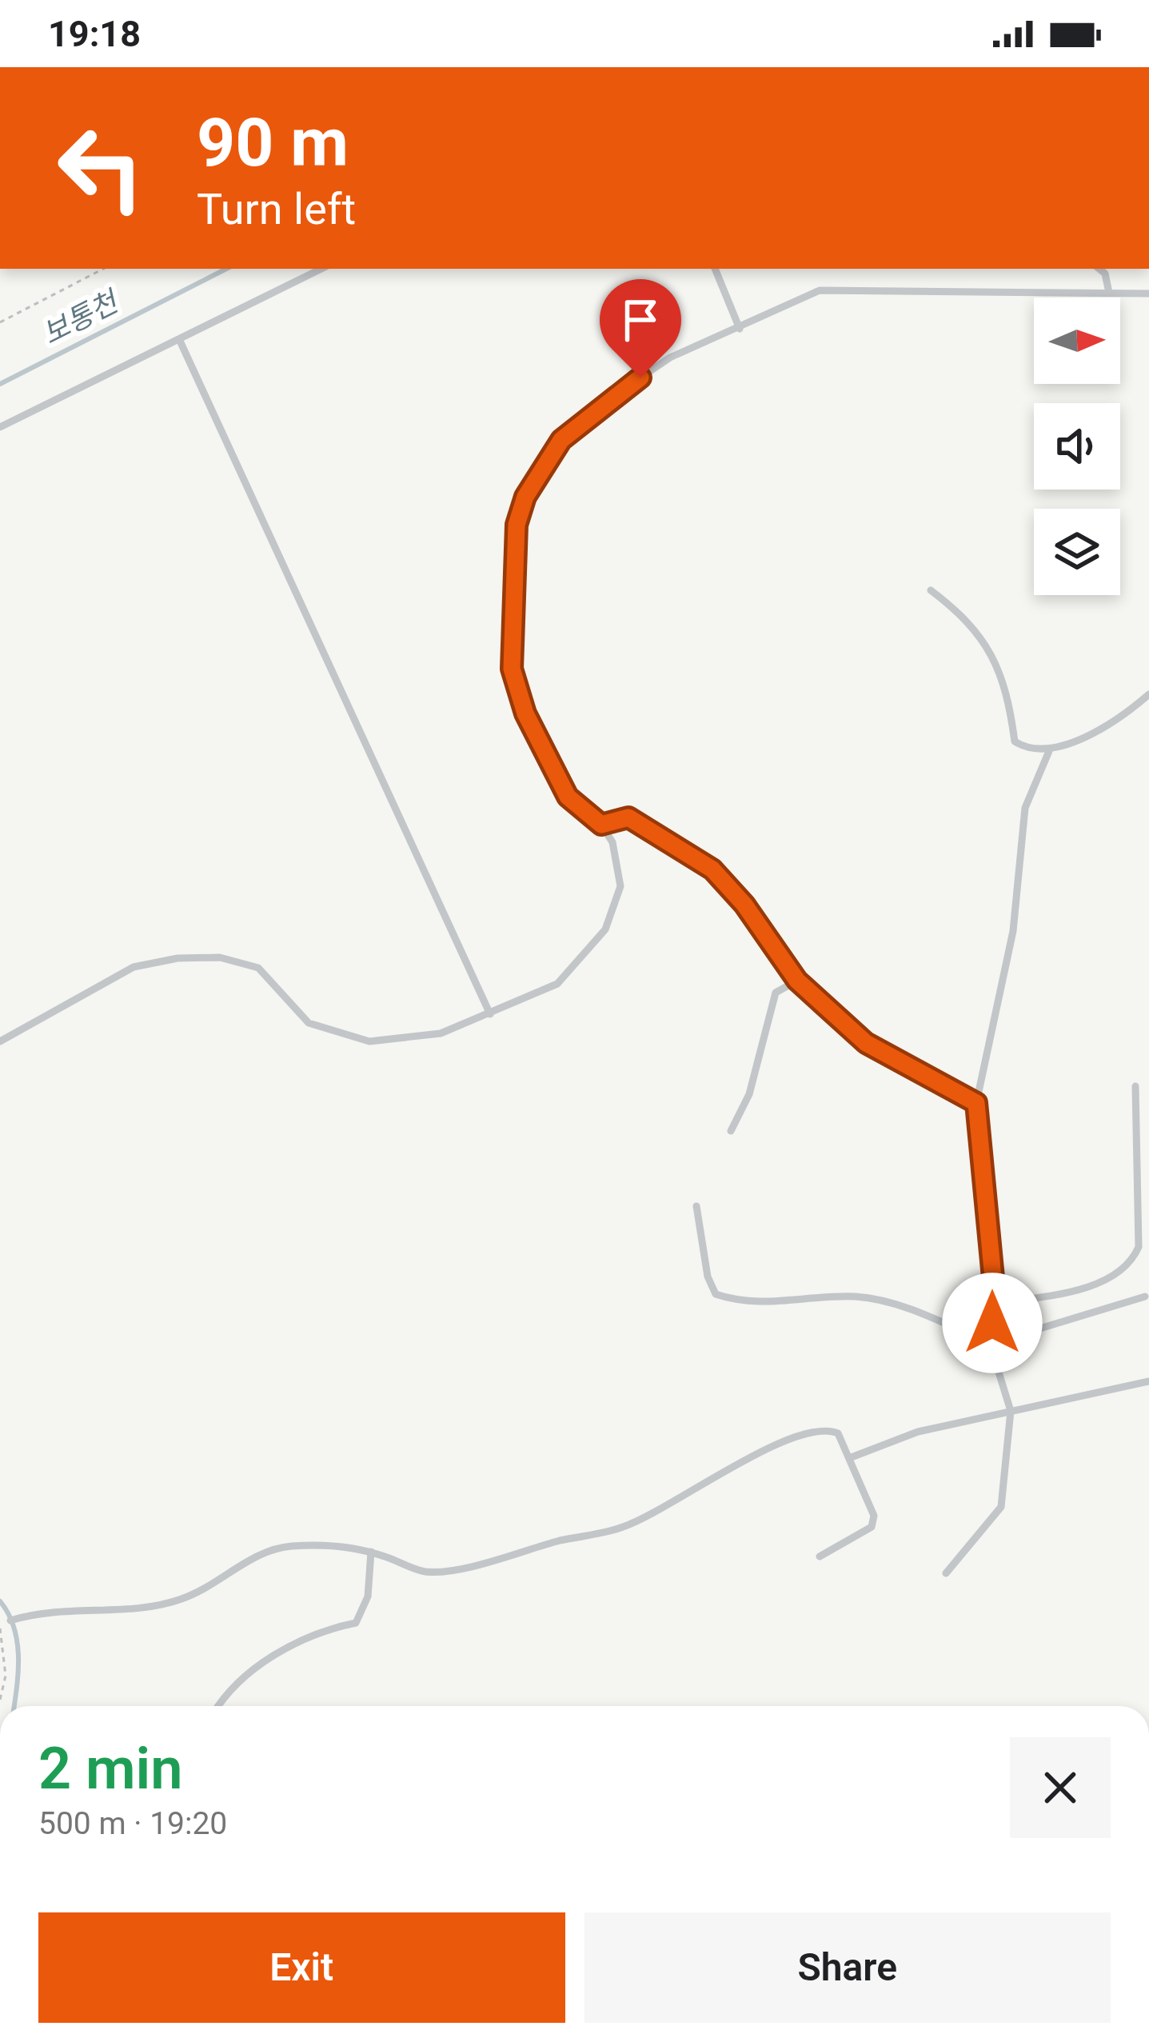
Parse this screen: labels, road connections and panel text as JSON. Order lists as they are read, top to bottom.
{
  "water": ["보통천"],
  "north": "right",
  "page": {
    "status": "19:18",
    "turn": ["90 m", "Turn left"],
    "heading": ["2 min", "500 m · 19:20"],
    "buttons": ["Exit", "Share"]
  }
}
